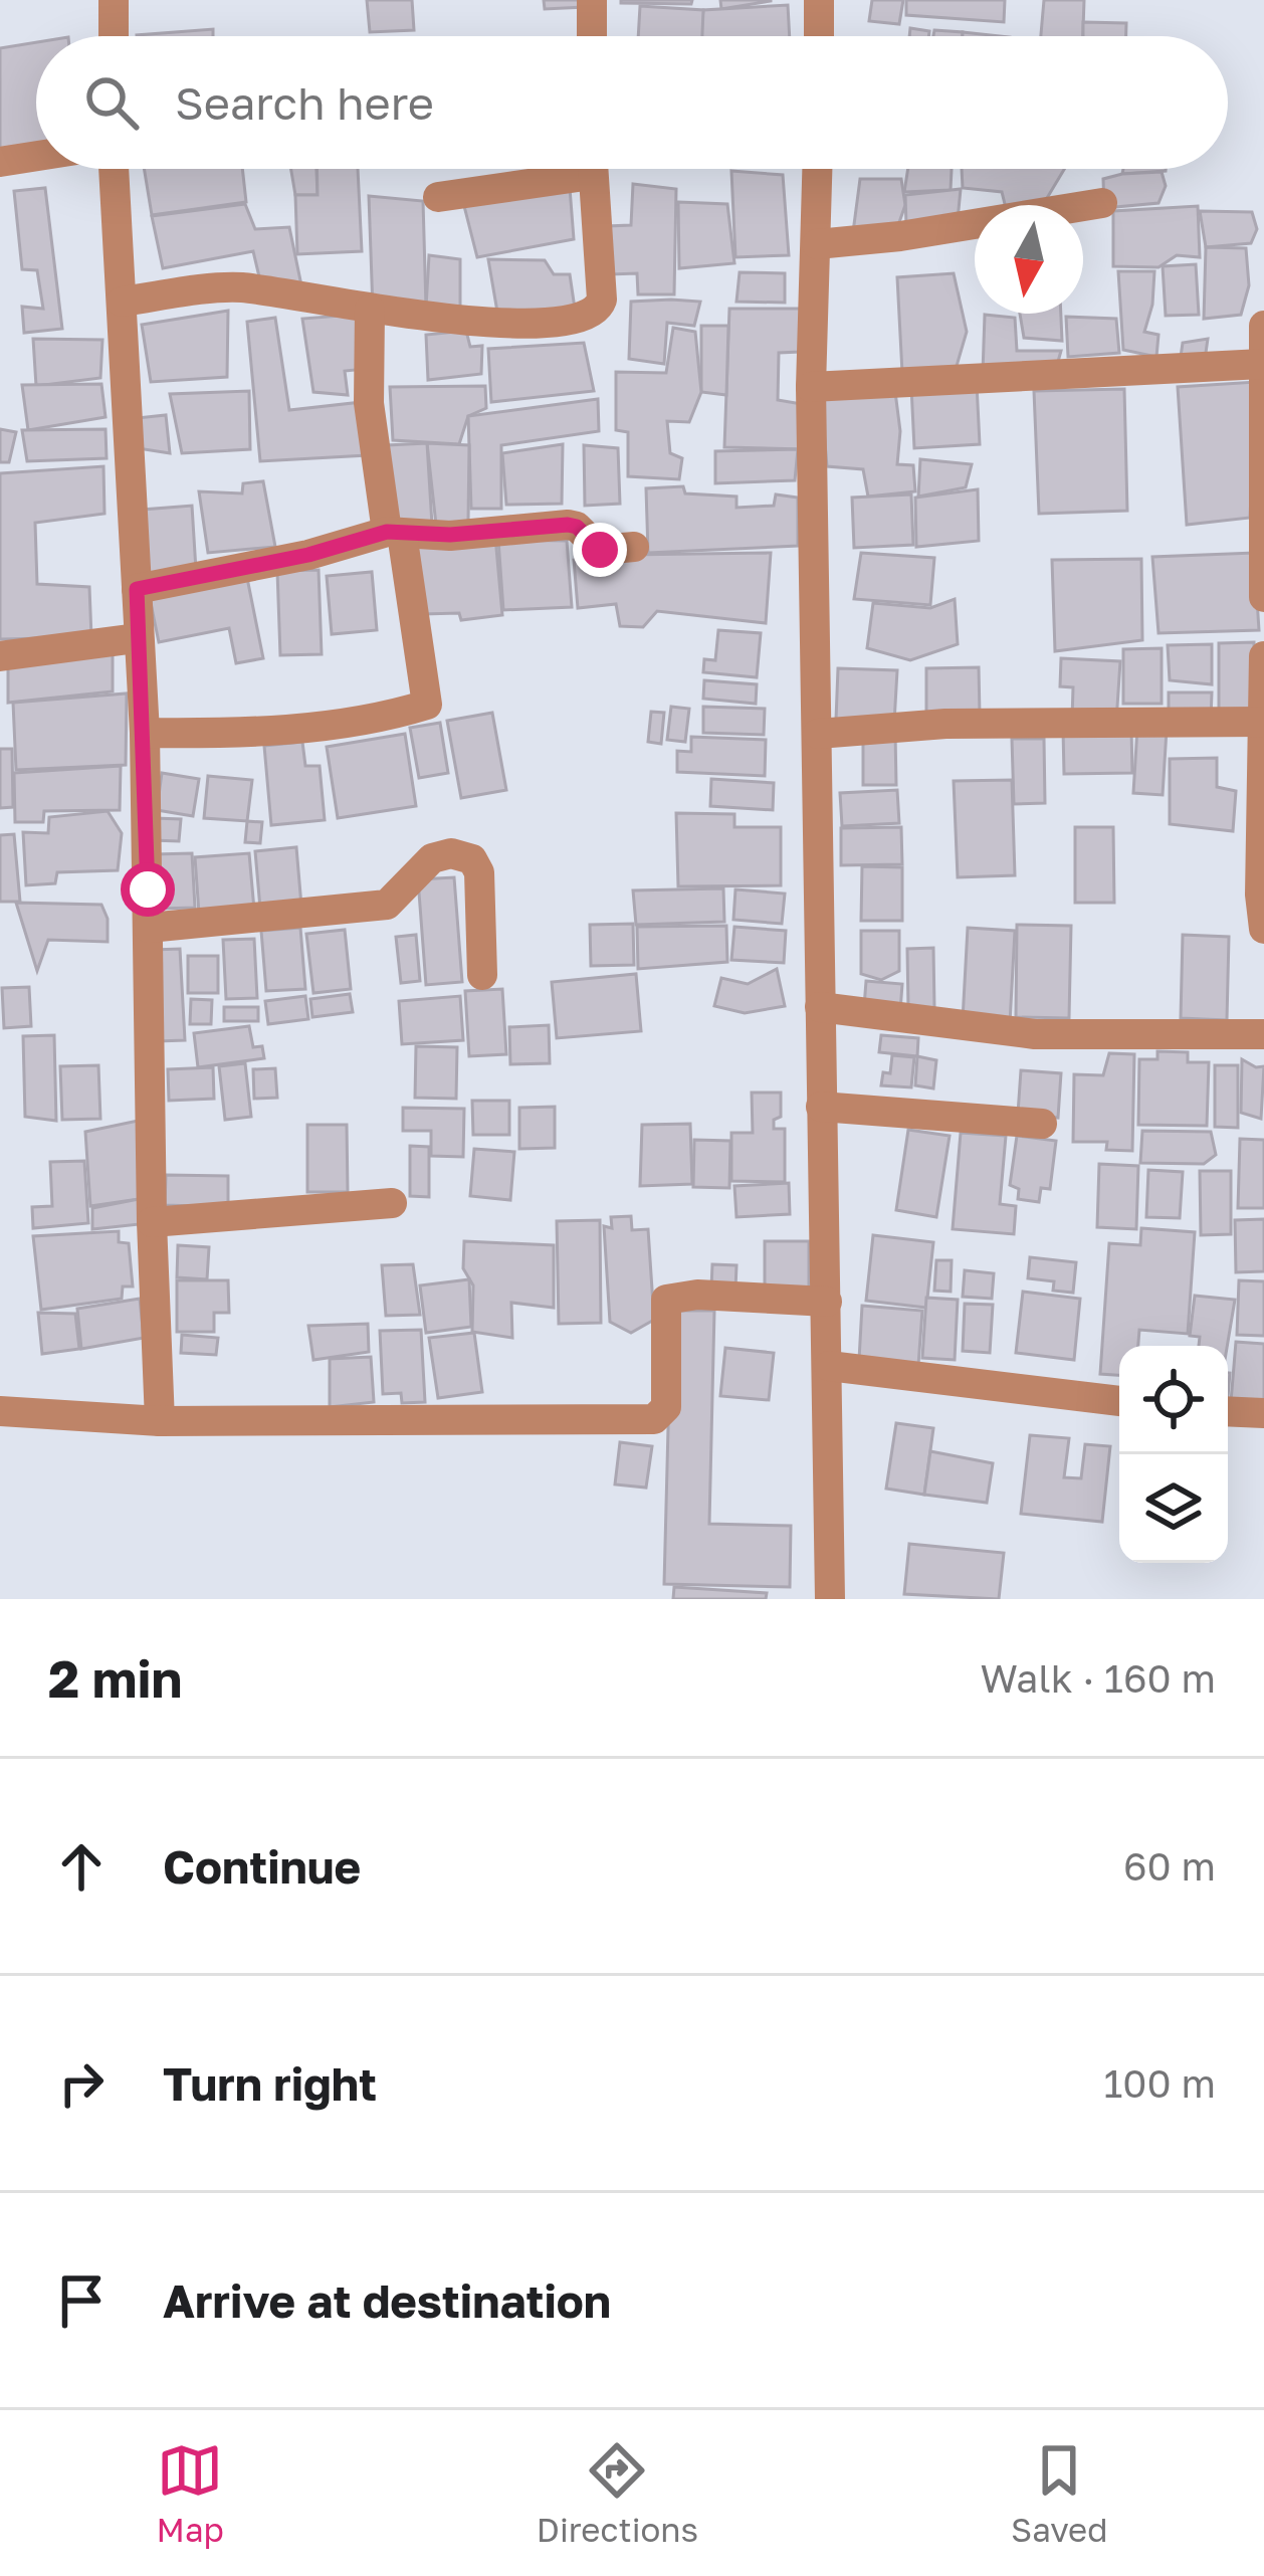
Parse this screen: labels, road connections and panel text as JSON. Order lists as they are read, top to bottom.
{
  "north": "bottom",
  "page": {
    "search": "Search here",
    "heading": ["2 min", "Walk · 160 m"],
    "list": [
      ["Continue", "60 m"],
      ["Turn right", "100 m"],
      "Arrive at destination"
    ],
    "nav": ["Map", "Directions", "Saved"]
  }
}
